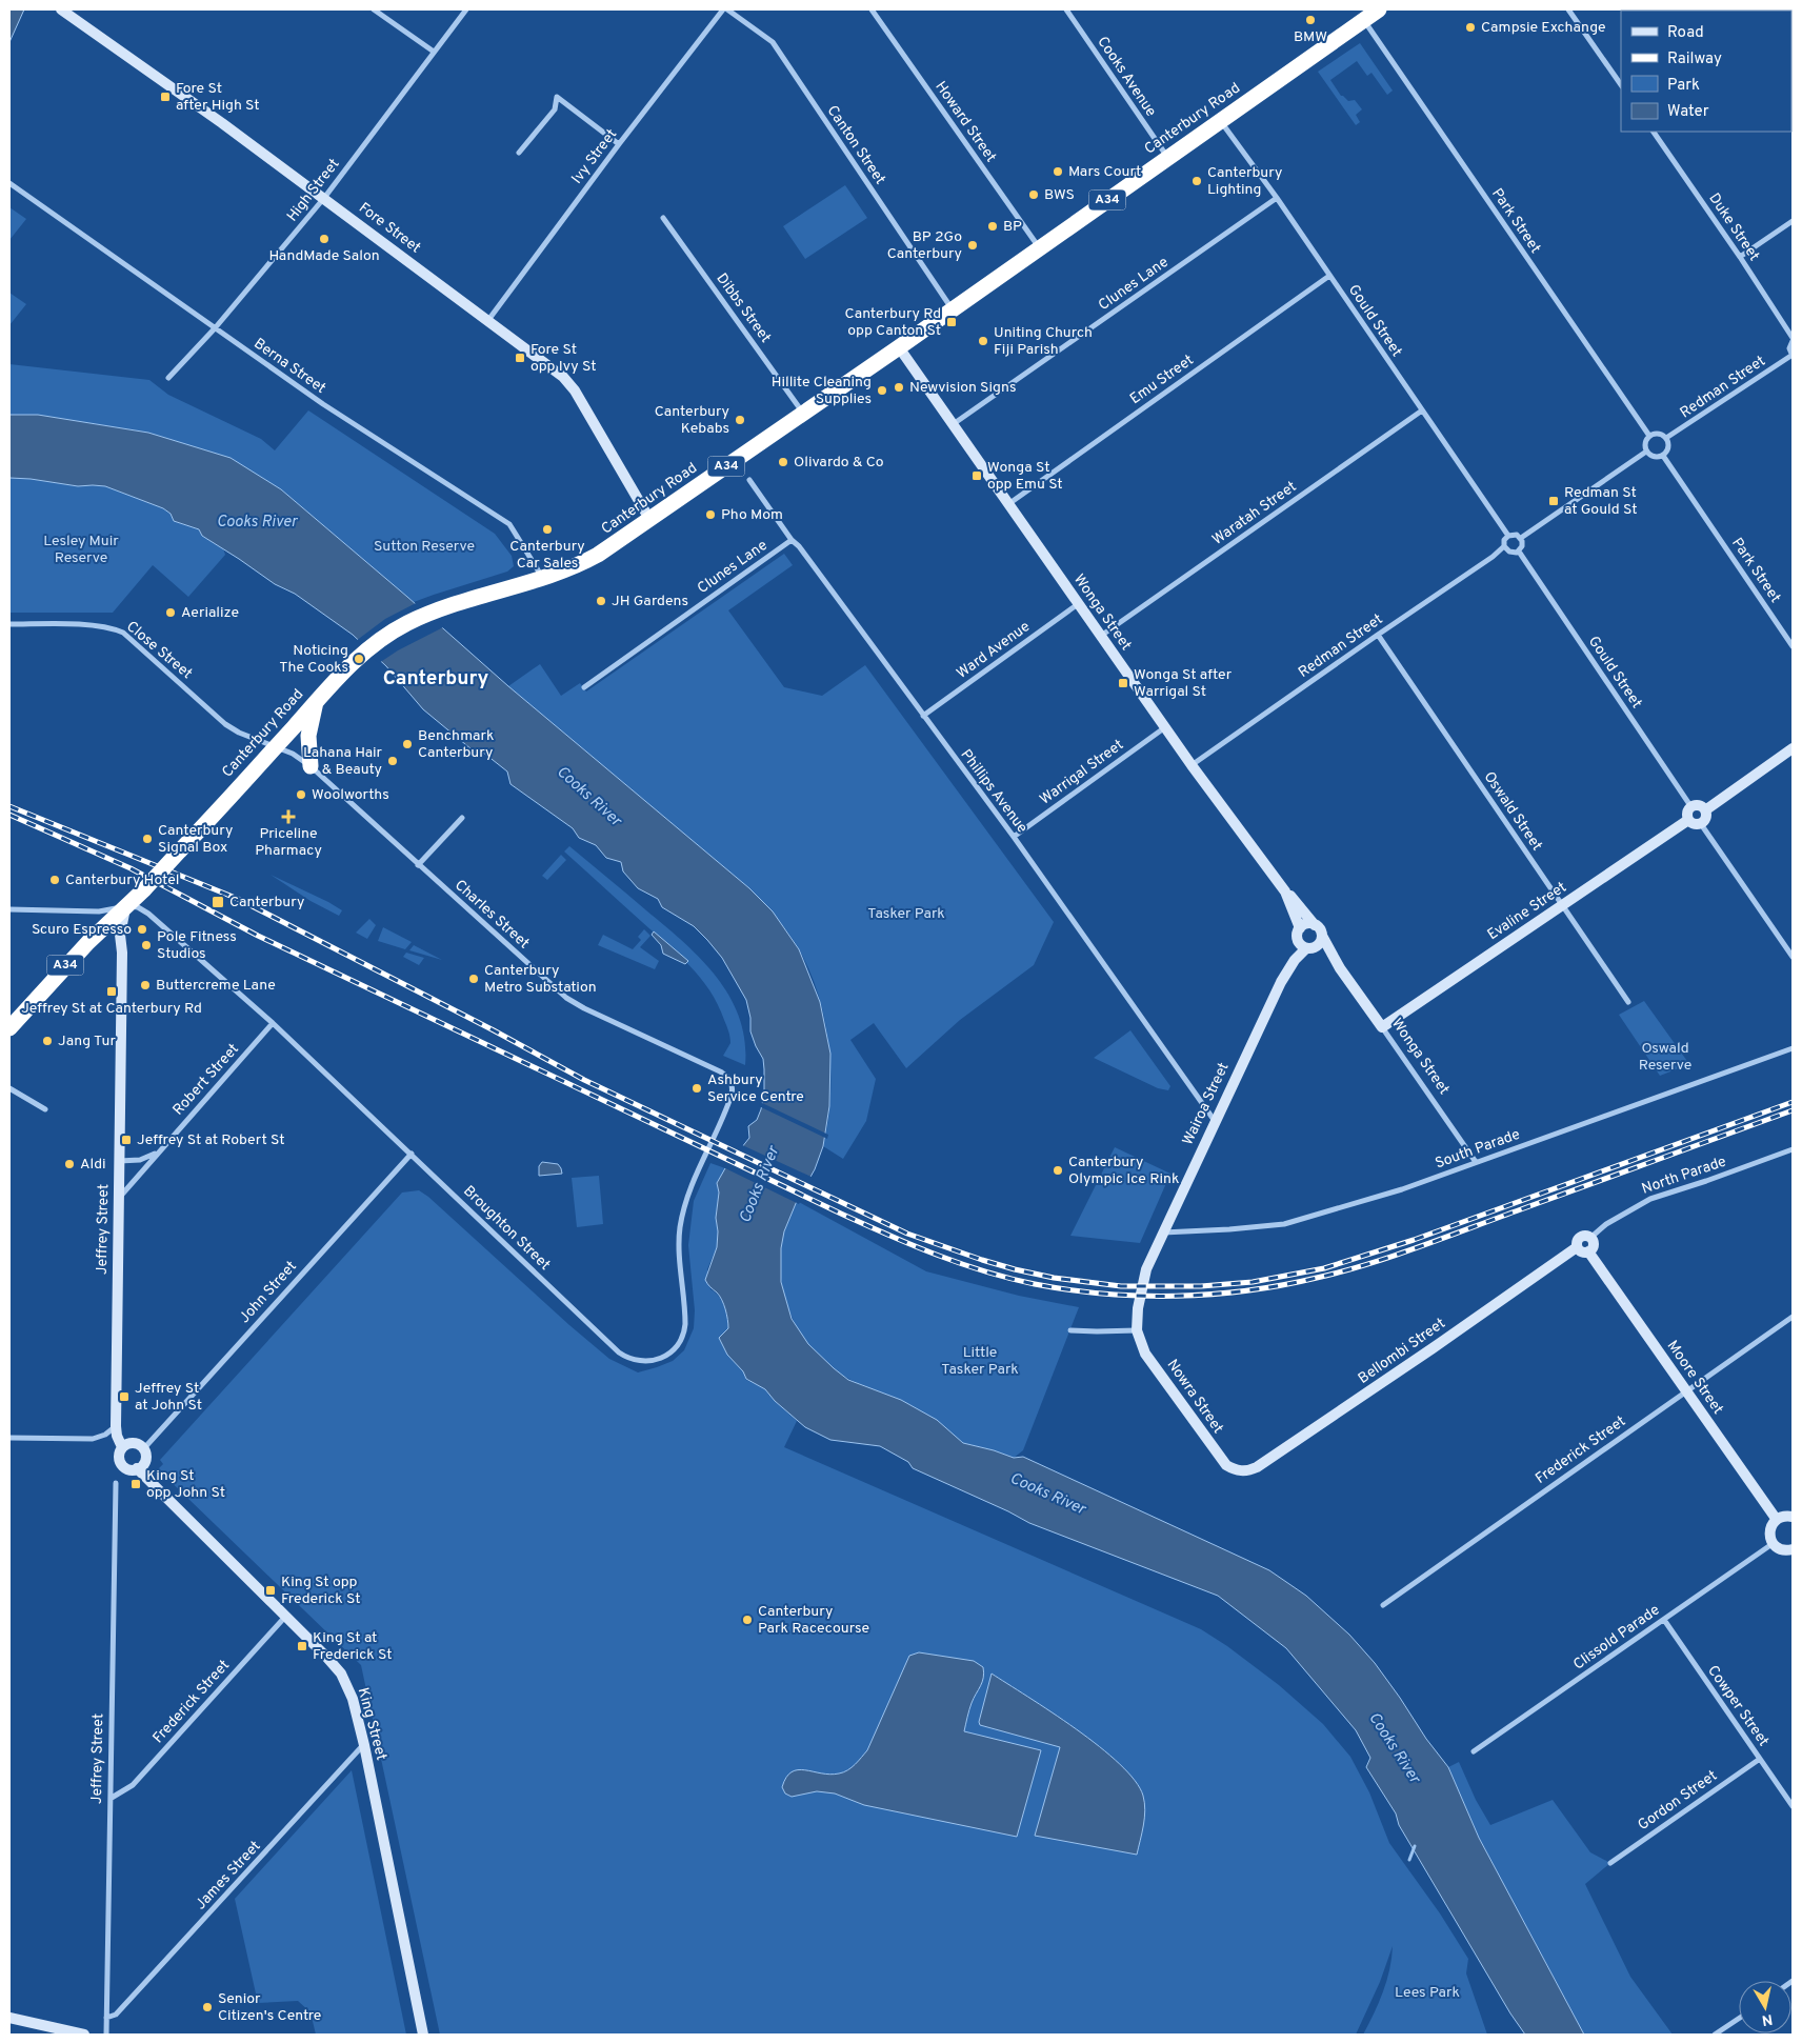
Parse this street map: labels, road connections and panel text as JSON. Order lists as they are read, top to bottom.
{
  "streets": {
    "highway": ["Canterbury Road", "A34"],
    "street": [
      "Cooks Avenue",
      "Howard Street",
      "Canton Street",
      "Ivy Street",
      "High Street",
      "Park Street",
      "Duke Street",
      "Fore Street",
      "Clunes Lane",
      "Dibbs Street",
      "Gould Street",
      "Berna Street",
      "Emu Street",
      "Redman Street",
      "Waratah Street",
      "Wonga Street",
      "Close Street",
      "Ward Avenue",
      "Warrigal Street",
      "Phillips Avenue",
      "Oswald Street",
      "Evaline Street",
      "Charles Street",
      "Robert Street",
      "Wairoa Street",
      "South Parade",
      "North Parade",
      "Broughton Street",
      "Jeffrey Street",
      "John Street",
      "Bellombi Street",
      "Moore Street",
      "Nowra Street",
      "Frederick Street",
      "Clissold Parade",
      "Cowper Street",
      "King Street",
      "Gordon Street",
      "James Street"
    ]
  },
  "crossings": [
    ["Cooks Avenue", "Canterbury Road"],
    ["Canterbury Road", "Howard Street"],
    ["Canterbury Road", "Canton Street"],
    ["Canterbury Road", "Park Street"],
    ["Canterbury Road", "Fore Street"],
    ["Canterbury Road", "Dibbs Street"],
    ["Canterbury Road", "Gould Street"],
    ["Canterbury Road", "Berna Street"],
    ["Canterbury Road", "Wonga Street"],
    ["Canterbury Road", "Close Street"],
    ["Canterbury Road", "Charles Street"],
    ["Canterbury Road", "Broughton Street"],
    ["Canterbury Road", "Jeffrey Street"],
    ["Ivy Street", "Fore Street"],
    ["High Street", "Fore Street"],
    ["High Street", "Berna Street"],
    ["Park Street", "Redman Street"],
    ["Clunes Lane", "Gould Street"],
    ["Clunes Lane", "Wonga Street"],
    ["Clunes Lane", "Phillips Avenue"],
    ["Gould Street", "Emu Street"],
    ["Gould Street", "Redman Street"],
    ["Gould Street", "Waratah Street"],
    ["Gould Street", "Evaline Street"],
    ["Emu Street", "Wonga Street"],
    ["Redman Street", "Wonga Street"],
    ["Redman Street", "Oswald Street"],
    ["Waratah Street", "Wonga Street"],
    ["Wonga Street", "Ward Avenue"],
    ["Wonga Street", "Warrigal Street"],
    ["Wonga Street", "Evaline Street"],
    ["Wonga Street", "Wairoa Street"],
    ["Wonga Street", "South Parade"],
    ["Close Street", "Charles Street"],
    ["Ward Avenue", "Phillips Avenue"],
    ["Warrigal Street", "Phillips Avenue"],
    ["Phillips Avenue", "Wairoa Street"],
    ["Oswald Street", "Evaline Street"],
    ["Charles Street", "Broughton Street"],
    ["Robert Street", "Broughton Street"],
    ["Robert Street", "Jeffrey Street"],
    ["Wairoa Street", "South Parade"],
    ["Wairoa Street", "Nowra Street"],
    ["North Parade", "Bellombi Street"],
    ["North Parade", "Moore Street"],
    ["Broughton Street", "Jeffrey Street"],
    ["Broughton Street", "John Street"],
    ["Jeffrey Street", "Frederick Street"],
    ["Jeffrey Street", "James Street"],
    ["John Street", "King Street"],
    ["Bellombi Street", "Moore Street"],
    ["Bellombi Street", "Nowra Street"],
    ["Moore Street", "Frederick Street"],
    ["Frederick Street", "King Street"],
    ["Clissold Parade", "Cowper Street"],
    ["Cowper Street", "Gordon Street"],
    ["King Street", "James Street"]
  ],
  "districts": ["Canterbury"],
  "water": ["Cooks River"],
  "parks": [
    "Lesley Muir Reserve",
    "Sutton Reserve",
    "Tasker Park",
    "Oswald Reserve",
    "Little Tasker Park",
    "Lees Park"
  ],
  "places": {
    "other": [
      "BMW",
      "Campsie Exchange",
      "Mars Court",
      "Canterbury Lighting",
      "BWS",
      "BP",
      "HandMade Salon",
      "BP 2Go Canterbury",
      "Uniting Church Fiji Parish",
      "Newvision Signs",
      "Hillite Cleaning Supplies",
      "Canterbury Kebabs",
      "Olivardo & Co",
      "Pho Mom",
      "Canterbury Car Sales",
      "JH Gardens",
      "Aerialize",
      "Noticing The Cooks",
      "Benchmark Canterbury",
      "Lahana Hair & Beauty",
      "Woolworths",
      "Canterbury Signal Box",
      "Canterbury Hotel",
      "Scuro Espresso",
      "Pole Fitness Studios",
      "Canterbury Metro Substation",
      "Buttercreme Lane",
      "Jang Tur",
      "Ashbury Service Centre",
      "Aldi",
      "Canterbury Olympic Ice Rink",
      "Canterbury Park Racecourse",
      "Senior Citizen's Centre"
    ],
    "transit": [
      "Fore St after High St",
      "Canterbury Rd opp Canton St",
      "Fore St opp Ivy St",
      "Wonga St opp Emu St",
      "Redman St at Gould St",
      "Wonga St after Warrigal St",
      "Canterbury",
      "Jeffrey St at Canterbury Rd",
      "Jeffrey St at Robert St",
      "Jeffrey St at John St",
      "King St opp John St",
      "King St opp Frederick St",
      "King St at Frederick St"
    ],
    "health": ["Priceline Pharmacy"]
  },
  "legend": [
    "Road",
    "Railway",
    "Park",
    "Water"
  ],
  "north": "bottom"
}
